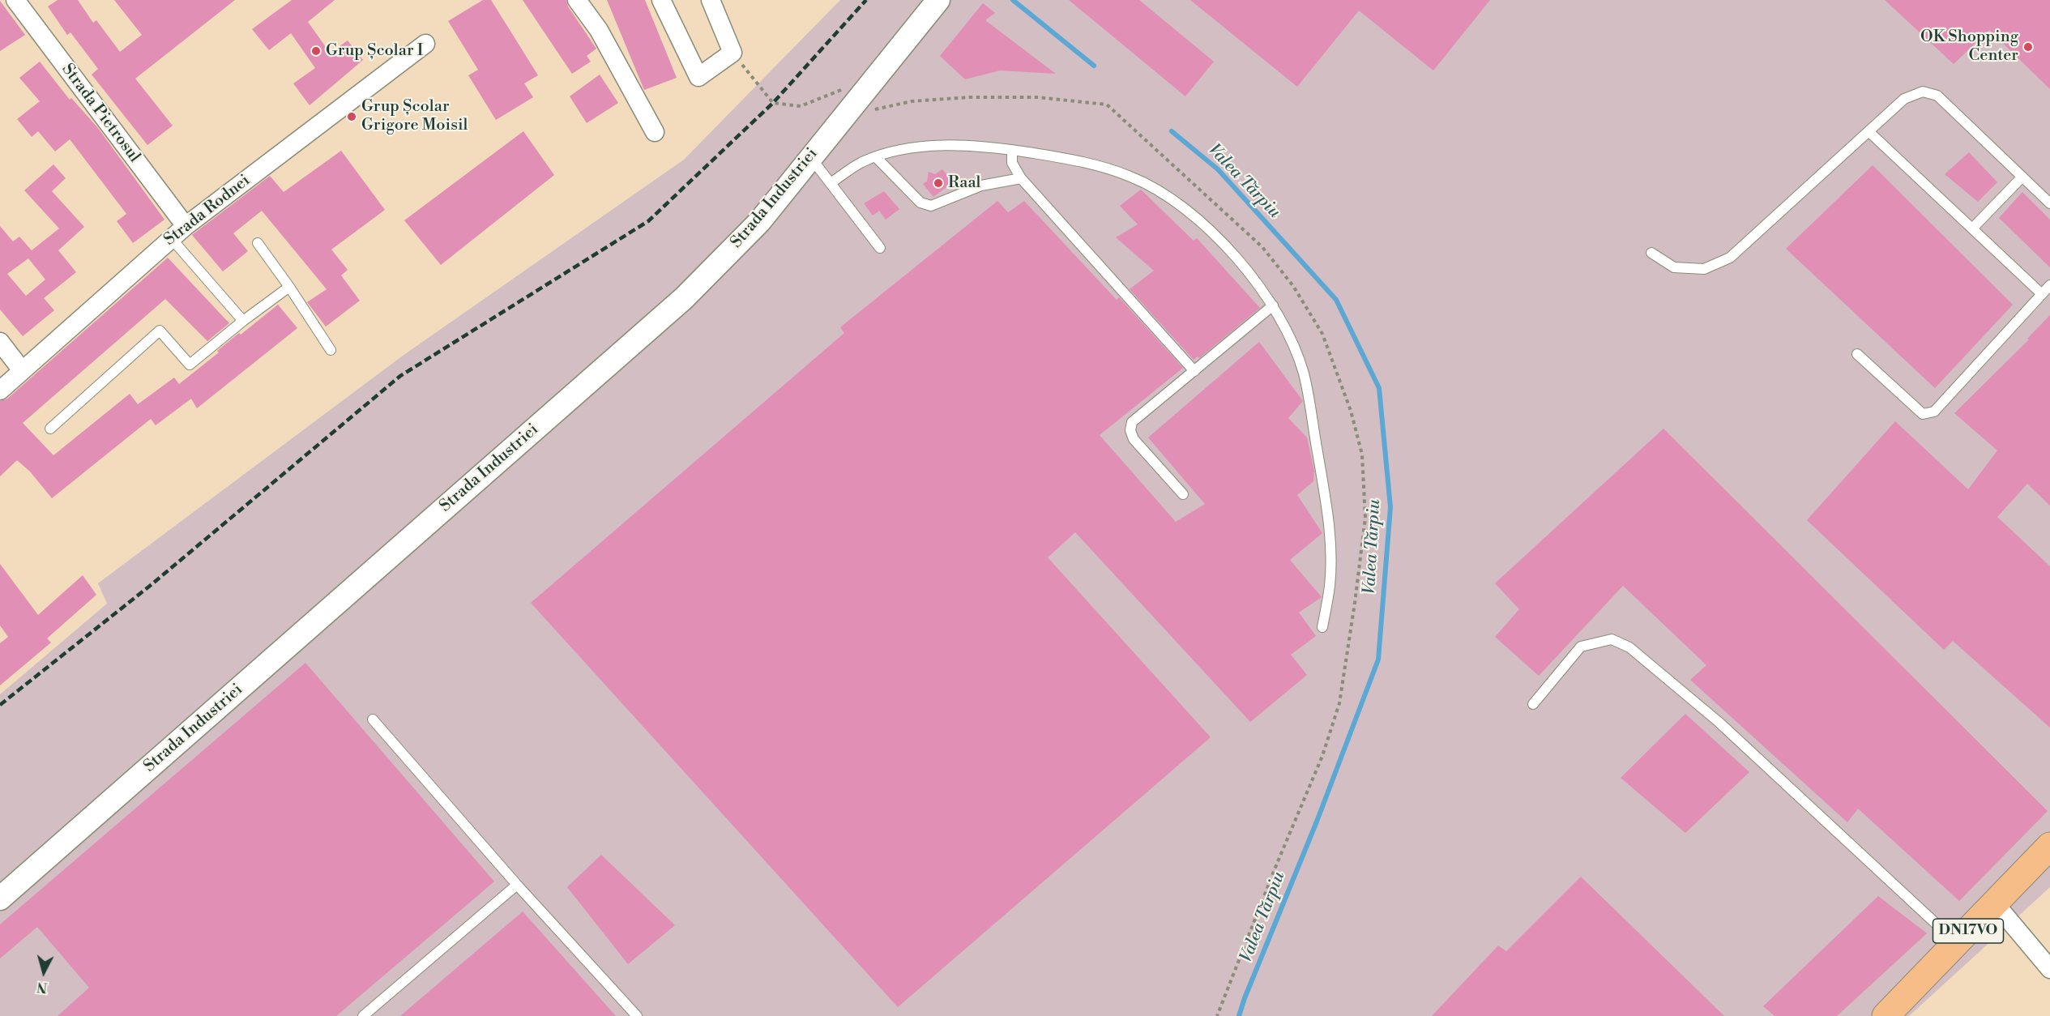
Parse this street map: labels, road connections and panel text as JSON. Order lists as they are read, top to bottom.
{
  "streets": {
    "highway": ["DN17VO"],
    "street": ["Strada Pietrosul", "Strada Industriei", "Strada Rodnei"]
  },
  "crossings": [
    ["Strada Pietrosul", "Strada Rodnei"]
  ],
  "water": ["Valea Tărpiu"],
  "places": [
    "OK Shopping Center",
    "Grup Școlar I",
    "Grup Școlar Grigore Moisil",
    "Raal"
  ],
  "north": "bottom"
}
